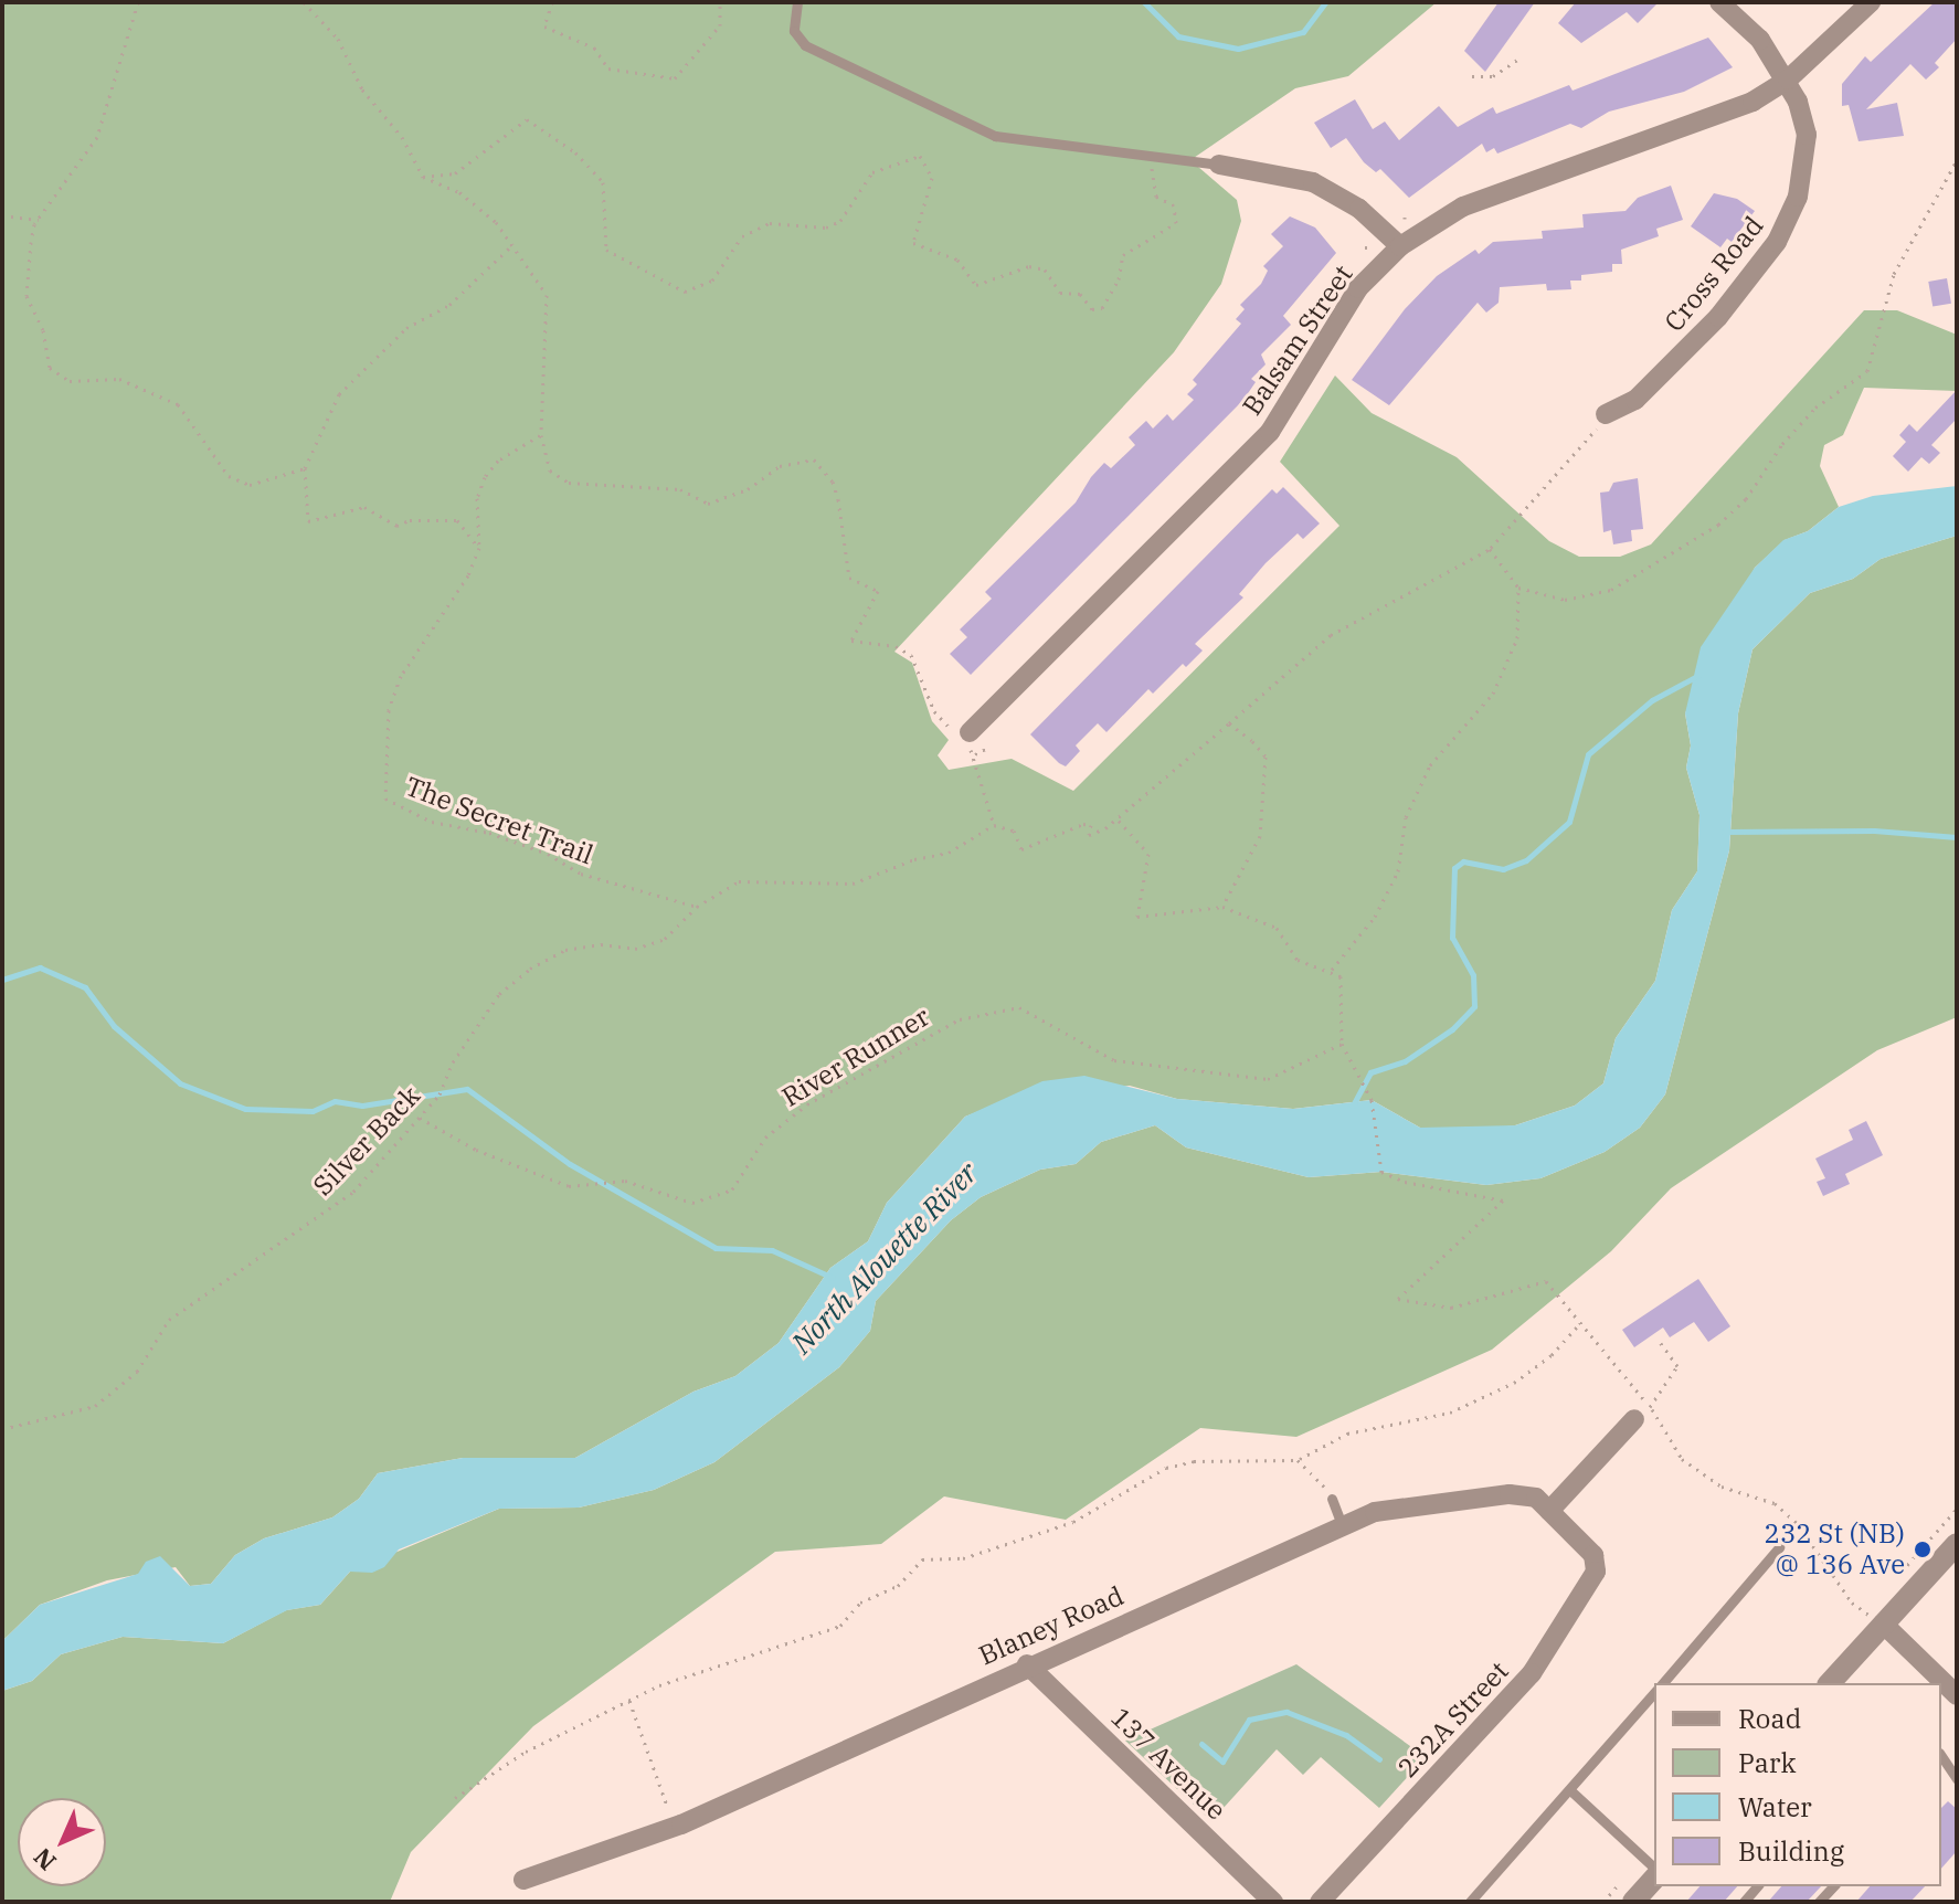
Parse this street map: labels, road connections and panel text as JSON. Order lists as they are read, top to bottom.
{
  "streets": {
    "street": [
      "Cross Road",
      "Balsam Street",
      "Blaney Road",
      "232A Street",
      "137 Avenue"
    ],
    "path": ["The Secret Trail", "River Runner", "Silver Back"]
  },
  "crossings": [
    ["Cross Road", "Balsam Street"],
    ["The Secret Trail", "Silver Back"],
    ["River Runner", "Silver Back"],
    ["Blaney Road", "232A Street"],
    ["Blaney Road", "137 Avenue"]
  ],
  "water": ["North Alouette River"],
  "places": ["232 St (NB) @ 136 Ave"],
  "legend": [
    "Road",
    "Park",
    "Water",
    "Building"
  ],
  "north": "bottom left"
}
